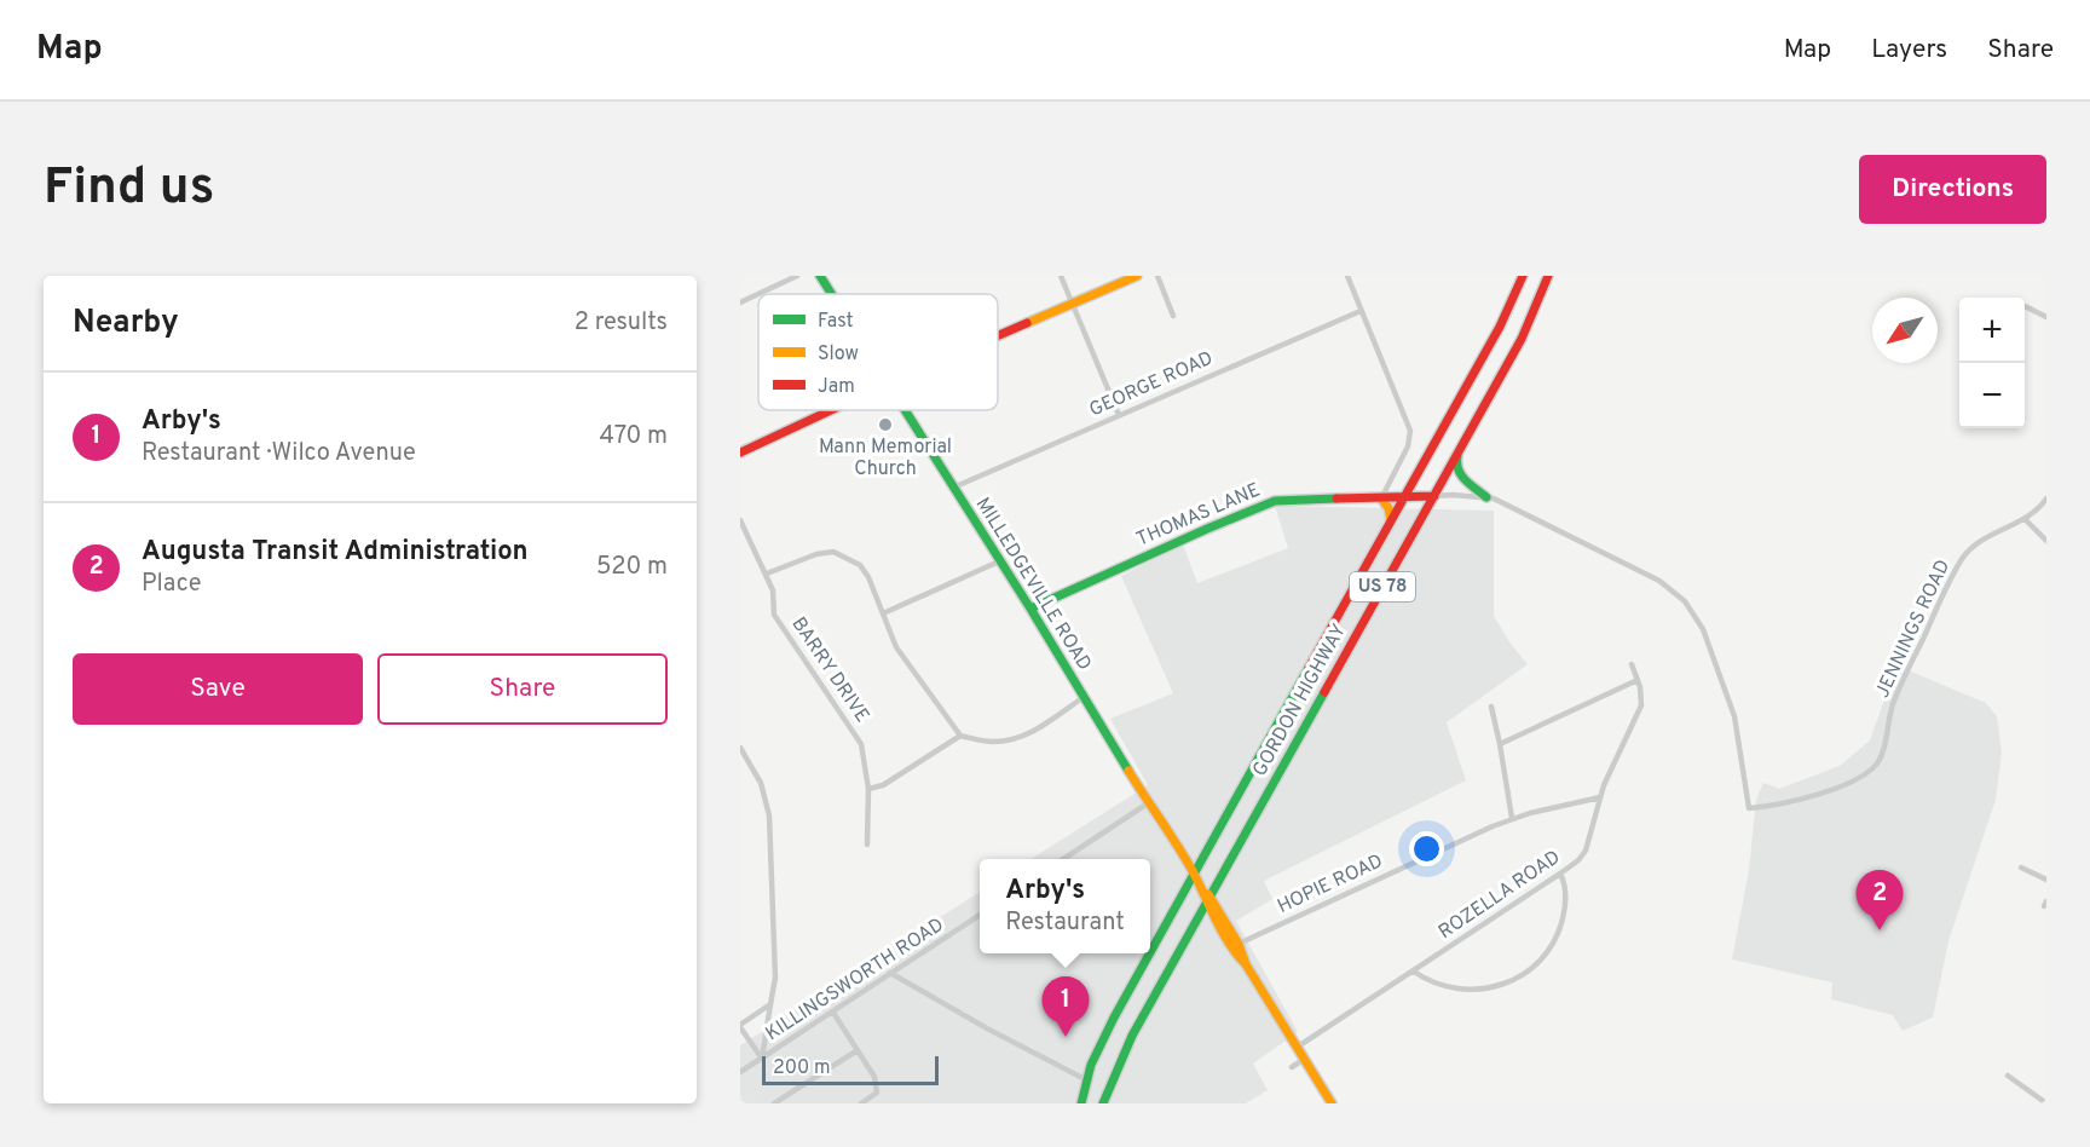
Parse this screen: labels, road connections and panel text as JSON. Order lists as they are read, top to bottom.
{
  "streets": {
    "main road": [
      "THOMAS LANE",
      "MILLEDGEVILLE ROAD",
      "US 78",
      "GORDON HIGHWAY"
    ],
    "street": [
      "GEORGE ROAD",
      "JENNINGS ROAD",
      "BARRY DRIVE",
      "HOPIE ROAD",
      "ROZELLA ROAD",
      "KILLINGSWORTH ROAD"
    ]
  },
  "crossings": [
    ["GEORGE ROAD", "MILLEDGEVILLE ROAD"],
    ["THOMAS LANE", "MILLEDGEVILLE ROAD"],
    ["THOMAS LANE", "GORDON HIGHWAY"],
    ["MILLEDGEVILLE ROAD", "GORDON HIGHWAY"],
    ["MILLEDGEVILLE ROAD", "HOPIE ROAD"],
    ["MILLEDGEVILLE ROAD", "ROZELLA ROAD"],
    ["HOPIE ROAD", "ROZELLA ROAD"]
  ],
  "places": ["Mann Memorial Church"],
  "legend": ["Fast", "Slow", "Jam"],
  "scale_bar": "200 m",
  "north": "bottom left",
  "page": {
    "header": "Map",
    "nav": ["Map", "Layers", "Share"],
    "buttons": [
      "Directions",
      ["Save", "Share"]
    ],
    "title": "Find us",
    "heading": ["Nearby", "2 results"],
    "map_buttons": ["+", "−"],
    "list": [
      {
        "mark": "1",
        "name": "Arby's",
        "note": "Restaurant · Wilco Avenue",
        "value": "470 m"
      },
      {
        "mark": "2",
        "name": "Augusta Transit Administration",
        "note": "Place",
        "value": "520 m"
      }
    ],
    "popup": ["Arby's", "Restaurant"],
    "pins": ["2", "1"],
    "scale": "200 m"
  }
}
